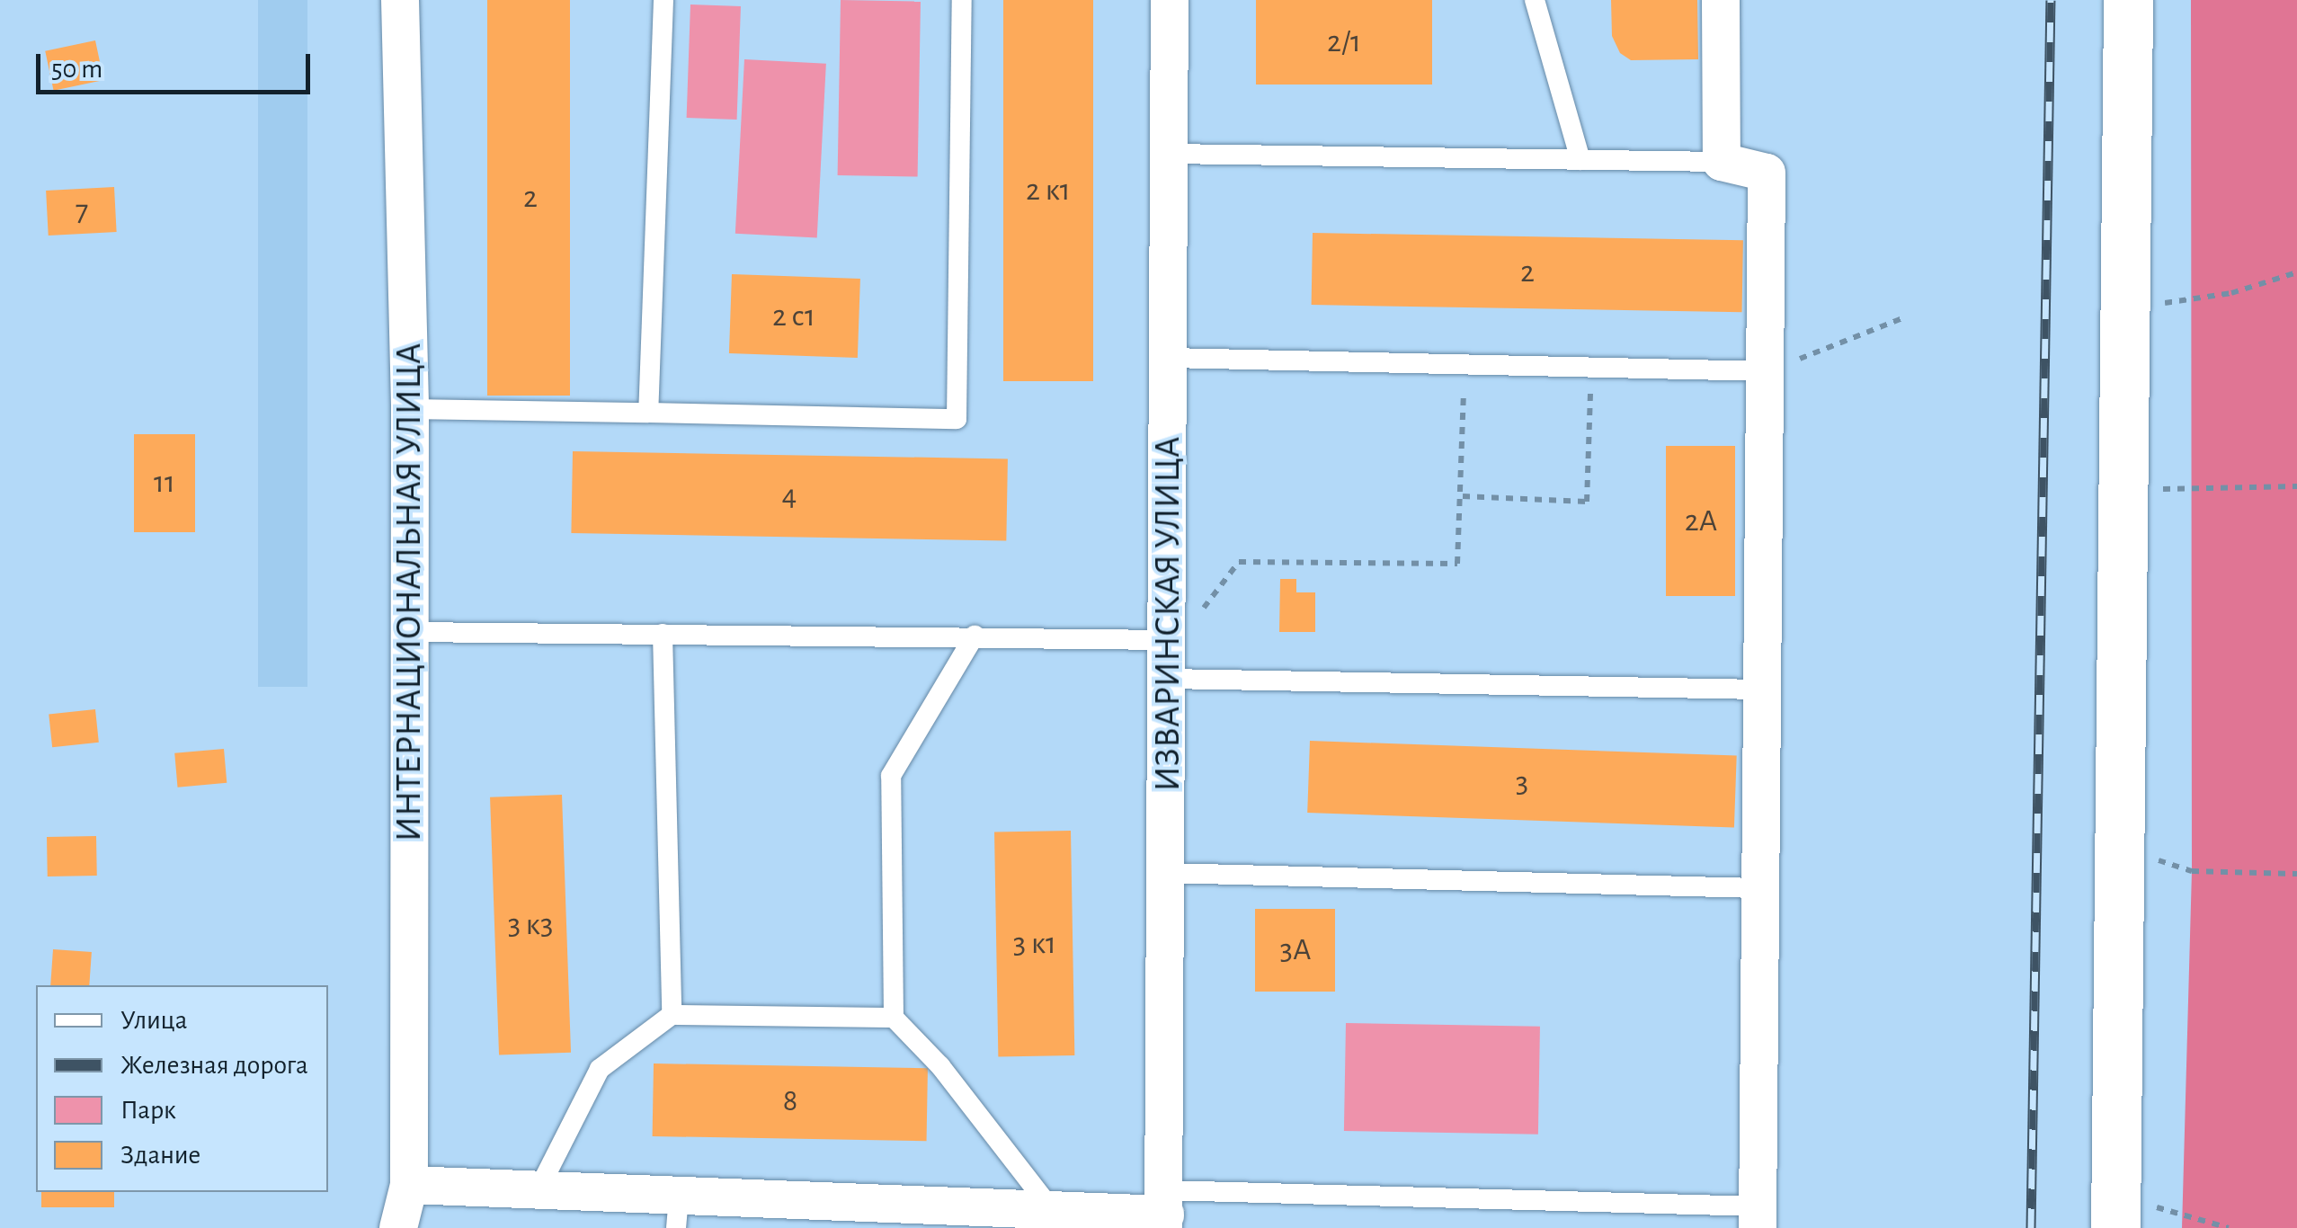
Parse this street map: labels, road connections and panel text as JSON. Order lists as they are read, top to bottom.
{
  "streets": {
    "street": ["ИНТЕРНАЦИОНАЛЬНАЯ УЛИЦА", "ИЗВАРИНСКАЯ УЛИЦА"]
  },
  "house_numbers": [
    "2/1",
    "2 к1",
    "2",
    "7",
    "2",
    "2 с1",
    "11",
    "4",
    "2А",
    "3",
    "3 к3",
    "3 к1",
    "3А",
    "8"
  ],
  "legend": [
    "Улица",
    "Железная дорога",
    "Парк",
    "Здание"
  ],
  "scale_bar": "50 m"
}
